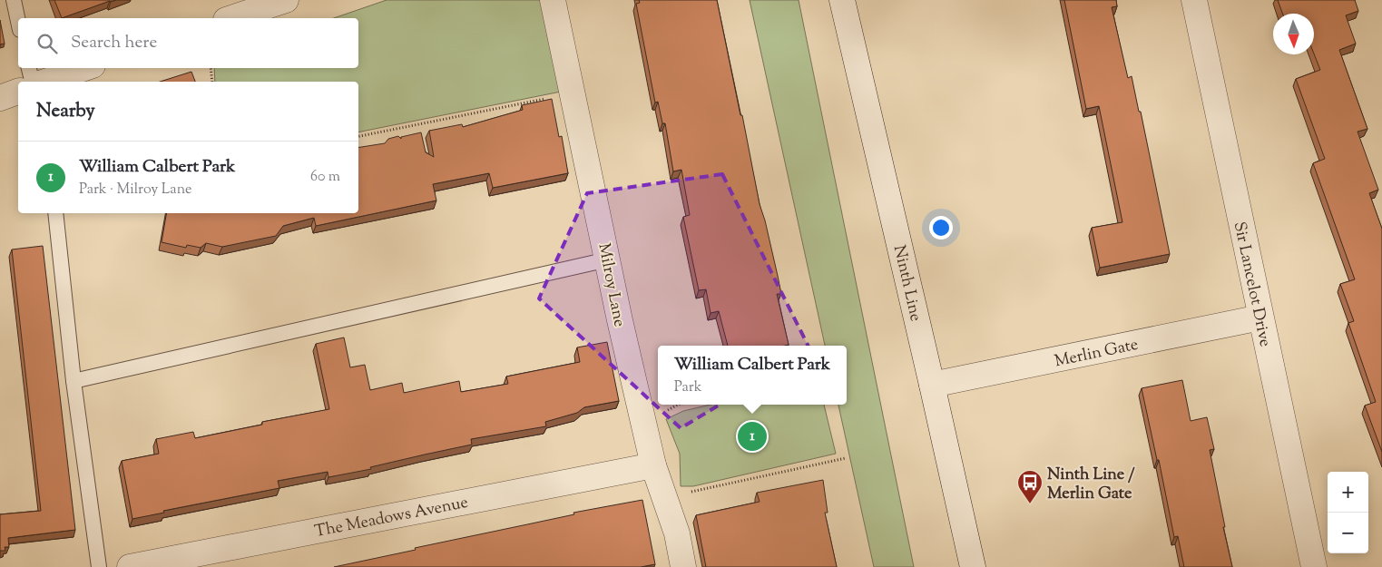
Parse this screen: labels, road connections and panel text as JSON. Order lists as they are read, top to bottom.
{
  "streets": {
    "street": [
      "Ninth Line",
      "Sir Lancelot Drive",
      "Milroy Lane",
      "Merlin Gate",
      "The Meadows Avenue"
    ]
  },
  "crossings": [
    ["Ninth Line", "Merlin Gate"],
    ["Sir Lancelot Drive", "Merlin Gate"],
    ["Milroy Lane", "The Meadows Avenue"]
  ],
  "places": {
    "bus stop": ["Ninth Line / Merlin Gate"]
  },
  "north": "bottom",
  "page": {
    "search": "Search here",
    "heading": "Nearby",
    "list": [
      {
        "mark": "1",
        "name": "William Calbert Park",
        "note": "Park · Milroy Lane",
        "value": "60 m"
      }
    ],
    "popup": ["William Calbert Park", "Park"],
    "pins": "1",
    "map_buttons": ["+", "−"]
  }
}
